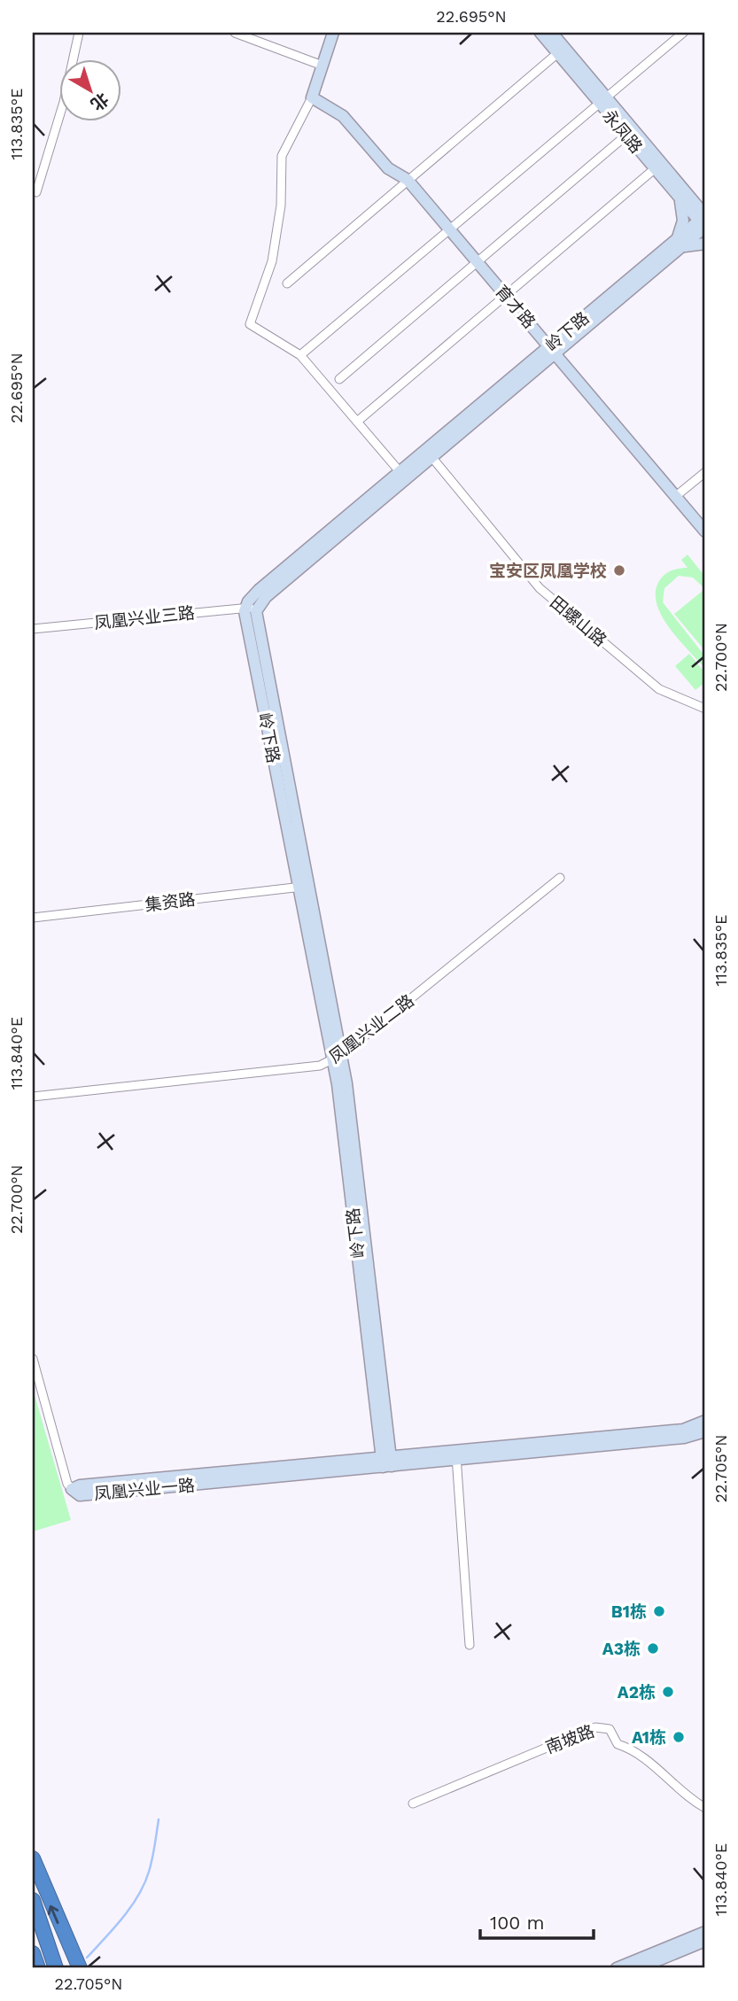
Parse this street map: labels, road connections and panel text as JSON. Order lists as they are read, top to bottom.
{
  "streets": {
    "street": [
      "永凤路",
      "育才路",
      "岭下路",
      "凤凰兴业三路",
      "田螺山路",
      "集资路",
      "凤凰兴业二路",
      "凤凰兴业一路",
      "南坡路"
    ]
  },
  "crossings": [
    ["永凤路", "岭下路"],
    ["育才路", "岭下路"],
    ["岭下路", "凤凰兴业三路"],
    ["岭下路", "田螺山路"],
    ["岭下路", "集资路"],
    ["岭下路", "凤凰兴业二路"],
    ["岭下路", "凤凰兴业一路"]
  ],
  "places": [
    "宝安区凤凰学校",
    "B1栋",
    "A3栋",
    "A2栋",
    "A1栋"
  ],
  "scale_bar": "100 m",
  "north": "bottom right",
  "coordinates": [
    "22.695°N",
    "113.835°E",
    "22.700°N",
    "113.840°E",
    "22.705°N"
  ]
}
